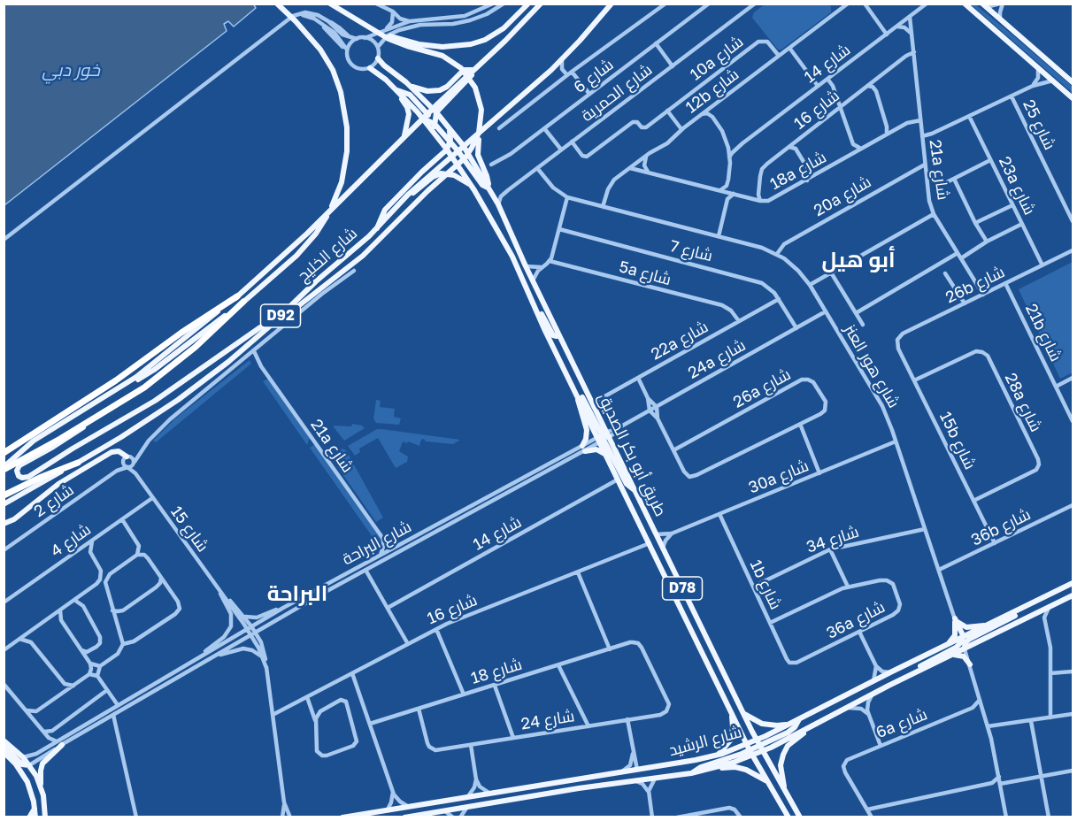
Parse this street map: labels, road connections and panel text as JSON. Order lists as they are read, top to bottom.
{
  "streets": {
    "main road": [
      "شارع الخليج",
      "D92",
      "طريق أبو بكر الصديق",
      "D78",
      "شارع الرشيد"
    ],
    "street": [
      "10a شارع",
      "شارع 14",
      "شارع 6",
      "12b شارع",
      "شارع الحمرية",
      "شارع 16",
      "شارع 25",
      "21a شارع",
      "18a شارع",
      "23a شارع",
      "20a شارع",
      "شارع 7",
      "5a شارع",
      "26b شارع",
      "21b شارع",
      "22a شارع",
      "24a شارع",
      "شارع هور العنز",
      "26a شارع",
      "28a شارع",
      "15b شارع",
      "30a شارع",
      "شارع 2",
      "36b شارع",
      "شارع 15",
      "شارع 34",
      "شارع 4",
      "شارع البراحة",
      "1b شارع",
      "36a شارع",
      "شارع 18",
      "شارع 24",
      "6a شارع"
    ]
  },
  "crossings": [
    ["10a شارع", "12b شارع"],
    ["10a شارع", "شارع الحمرية"],
    ["شارع 14", "21a شارع"],
    ["شارع 14", "طريق أبو بكر الصديق"],
    ["12b شارع", "18a شارع"],
    ["12b شارع", "شارع هور العنز"],
    ["شارع الحمرية", "شارع هور العنز"],
    ["شارع الحمرية", "طريق أبو بكر الصديق"],
    ["شارع 16", "21a شارع"],
    ["شارع 16", "18a شارع"],
    ["شارع 16", "طريق أبو بكر الصديق"],
    ["شارع 16", "شارع 15"],
    ["21a شارع", "18a شارع"],
    ["21a شارع", "20a شارع"],
    ["21a شارع", "26b شارع"],
    ["23a شارع", "26b شارع"],
    ["20a شارع", "شارع هور العنز"],
    ["شارع 7", "22a شارع"],
    ["شارع 7", "24a شارع"],
    ["شارع الخليج", "طريق أبو بكر الصديق"],
    ["5a شارع", "22a شارع"],
    ["26b شارع", "21b شارع"],
    ["26b شارع", "15b شارع"],
    ["22a شارع", "طريق أبو بكر الصديق"],
    ["24a شارع", "شارع هور العنز"],
    ["24a شارع", "طريق أبو بكر الصديق"],
    ["24a شارع", "شارع البراحة"],
    ["شارع هور العنز", "30a شارع"],
    ["شارع هور العنز", "36b شارع"],
    ["شارع هور العنز", "شارع 34"],
    ["28a شارع", "15b شارع"],
    ["15b شارع", "36b شارع"],
    ["طريق أبو بكر الصديق", "30a شارع"],
    ["طريق أبو بكر الصديق", "شارع البراحة"],
    ["طريق أبو بكر الصديق", "شارع الرشيد"],
    ["30a شارع", "1b شارع"],
    ["شارع 2", "شارع 15"],
    ["شارع 15", "شارع 4"],
    ["شارع 15", "شارع البراحة"],
    ["شارع 34", "1b شارع"],
    ["1b شارع", "36a شارع"],
    ["شارع 18", "شارع 24"]
  ],
  "districts": ["أبو هيل", "البراحة"],
  "water": ["خور دبي"]
}
